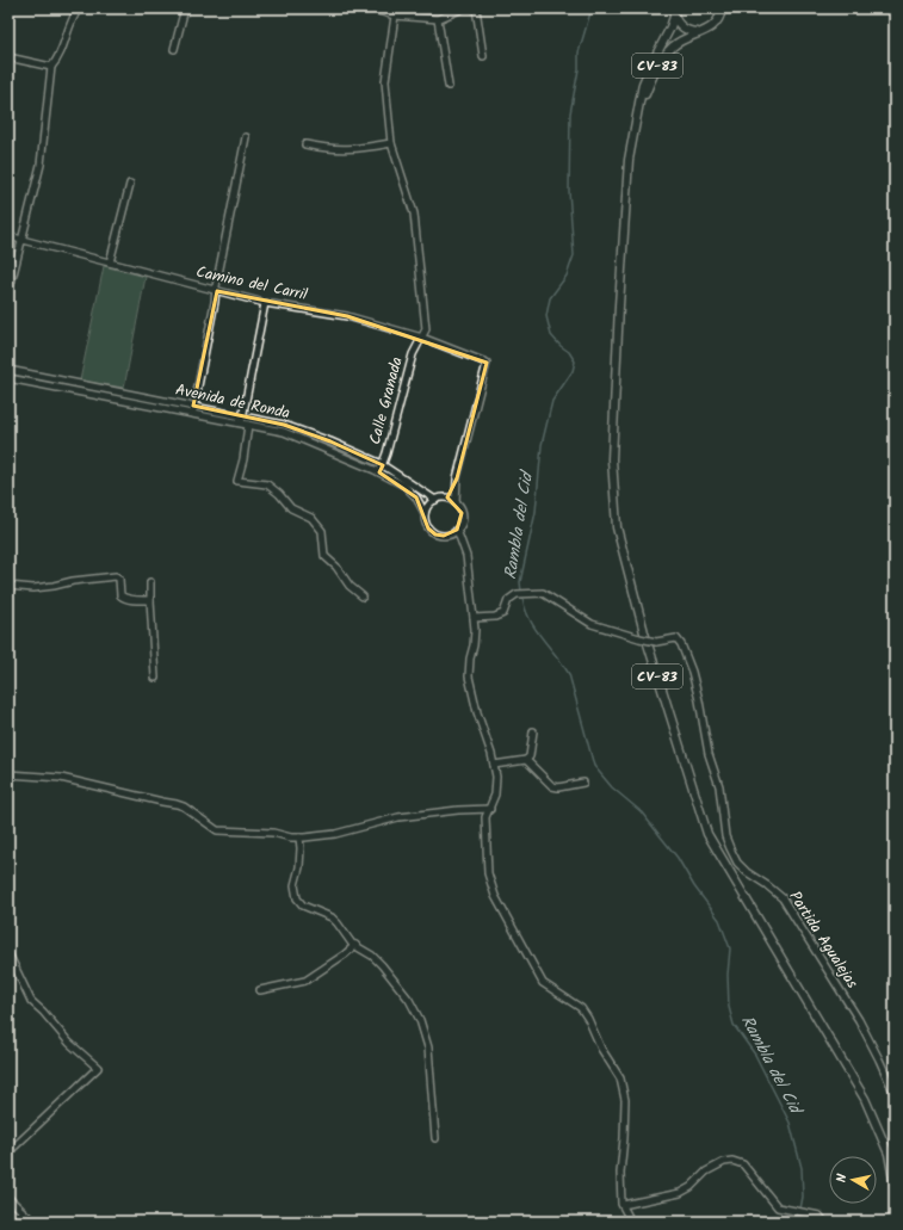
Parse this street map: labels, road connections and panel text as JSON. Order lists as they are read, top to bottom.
{
  "streets": {
    "main road": ["CV-83"],
    "street": [
      "Camino del Carril",
      "Calle Granada",
      "Avenida de Ronda",
      "Partida Agualejas"
    ]
  },
  "crossings": [
    ["Camino del Carril", "Calle Granada"],
    ["Calle Granada", "Avenida de Ronda"]
  ],
  "water": ["Rambla del Cid"],
  "north": "left"
}
